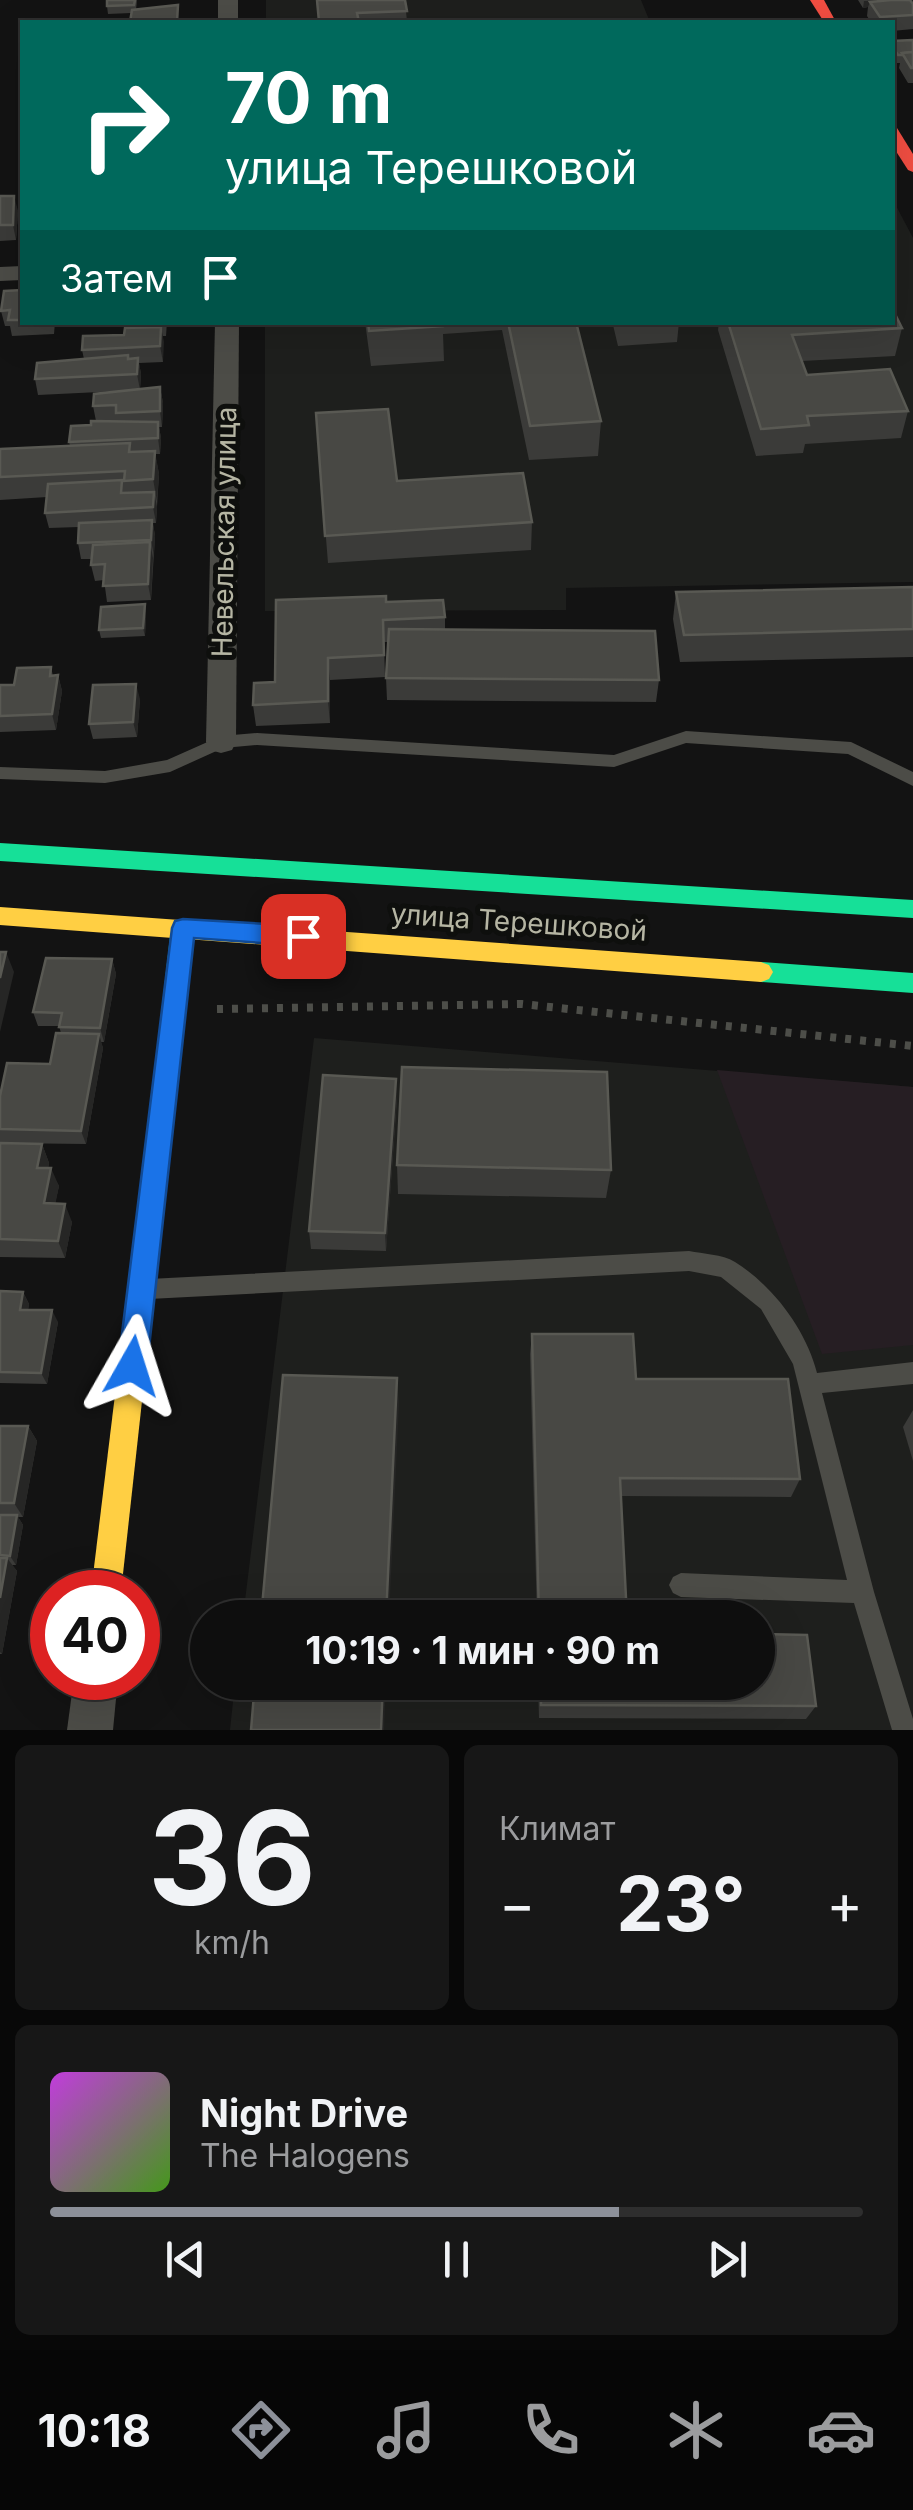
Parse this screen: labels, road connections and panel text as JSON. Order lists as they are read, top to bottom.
{
  "streets": {
    "main road": ["улица Терешковой"],
    "street": ["Невельская улица"]
  },
  "page": {
    "turn": ["70 m", "улица Терешковой"],
    "then": "Затем",
    "limit": "40",
    "trip": "10:19 · 1 мин · 90 m",
    "tile": [
      ["36", "km/h"],
      "Климат"
    ],
    "heat": ["−", "23°", "+"],
    "song": ["Night Drive", "The Halogens"],
    "tabs": "10:18"
  }
}
